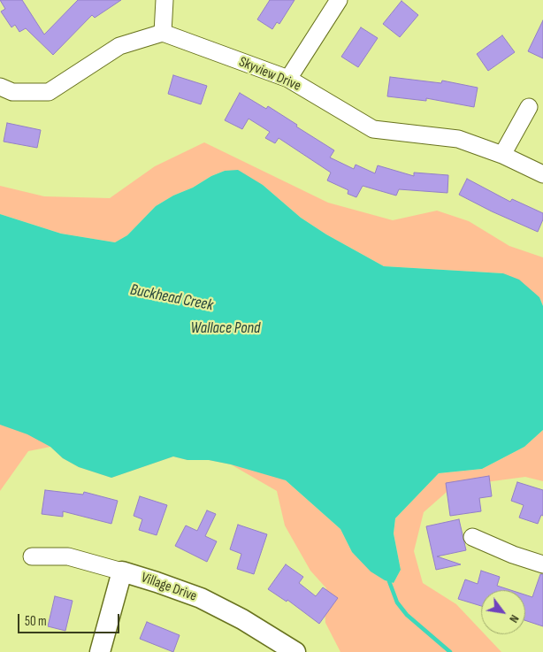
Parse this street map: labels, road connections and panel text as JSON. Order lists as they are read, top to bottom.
{
  "streets": {
    "street": ["Skyview Drive", "Village Drive"]
  },
  "water": ["Buckhead Creek", "Wallace Pond"],
  "scale_bar": "50 m",
  "north": "bottom right"
}
